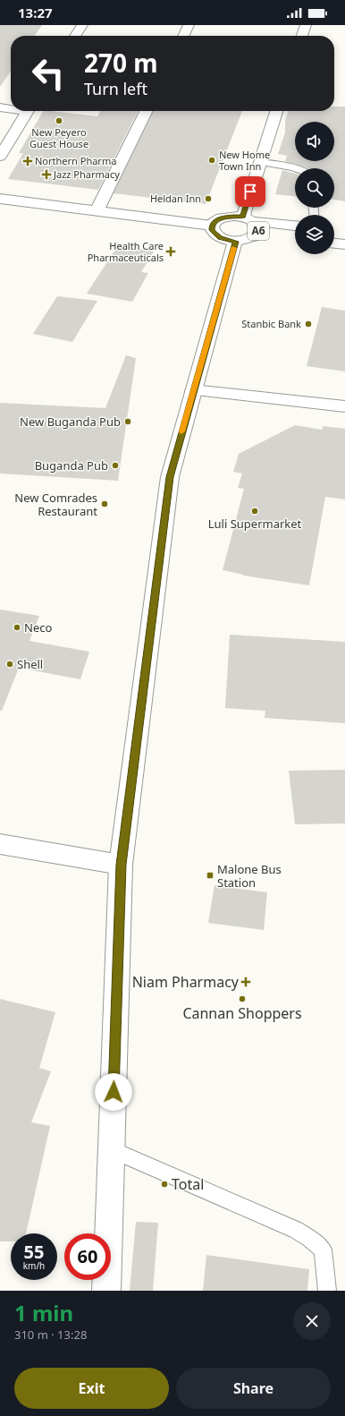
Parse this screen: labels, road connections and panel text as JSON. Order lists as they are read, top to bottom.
{
  "streets": {
    "main road": ["A6"]
  },
  "places": {
    "other": [
      "New Peyero Guest House",
      "New Home Town Inn",
      "Heldan Inn",
      "Stanbic Bank",
      "New Buganda Pub",
      "Buganda Pub",
      "New Comrades Restaurant",
      "Luli Supermarket",
      "Neco",
      "Shell",
      "Cannan Shoppers",
      "Total"
    ],
    "health": [
      "Northern Pharma",
      "Jazz Pharmacy",
      "Health Care Pharmaceuticals",
      "Niam Pharmacy"
    ],
    "transit": ["Malone Bus Station"]
  },
  "page": {
    "status": "13:27",
    "turn": ["270 m", "Turn left"],
    "speed": "55 km/h",
    "limit": "60",
    "heading": ["1 min", "310 m · 13:28"],
    "buttons": ["Exit", "Share"]
  }
}
